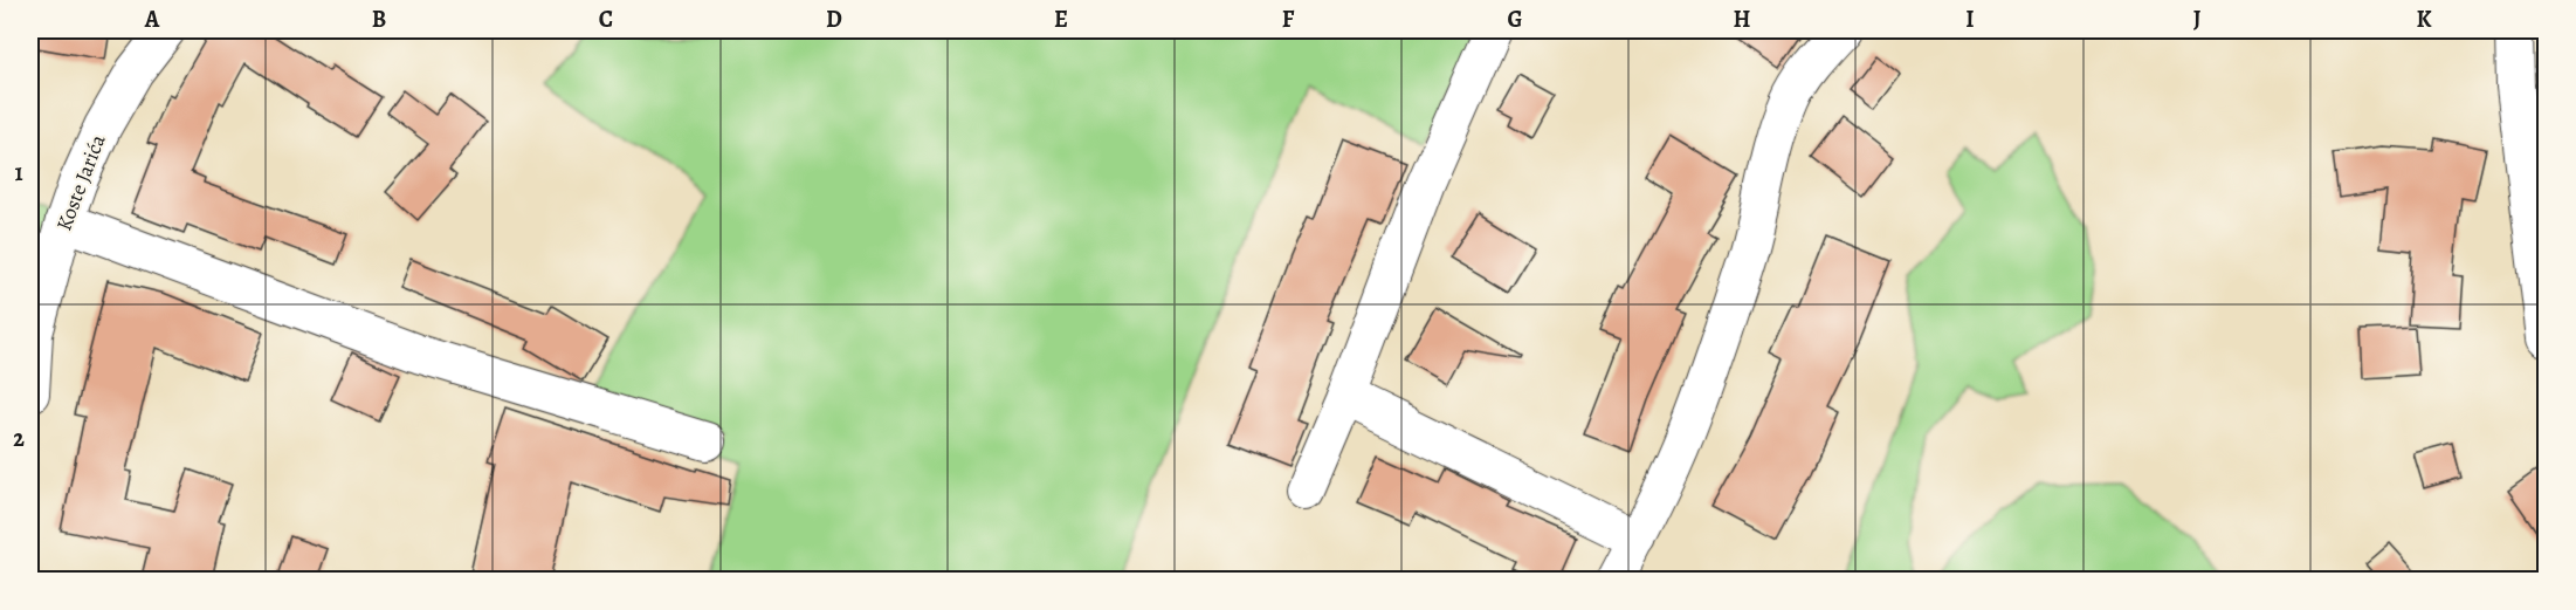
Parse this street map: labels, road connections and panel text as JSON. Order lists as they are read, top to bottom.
{
  "streets": {
    "street": ["Koste Jarića"]
  },
  "grid": {
    "columns": [
      "A",
      "B",
      "C",
      "D",
      "E",
      "F",
      "G",
      "H",
      "I",
      "J",
      "K"
    ],
    "rows": ["1", "2"]
  }
}
